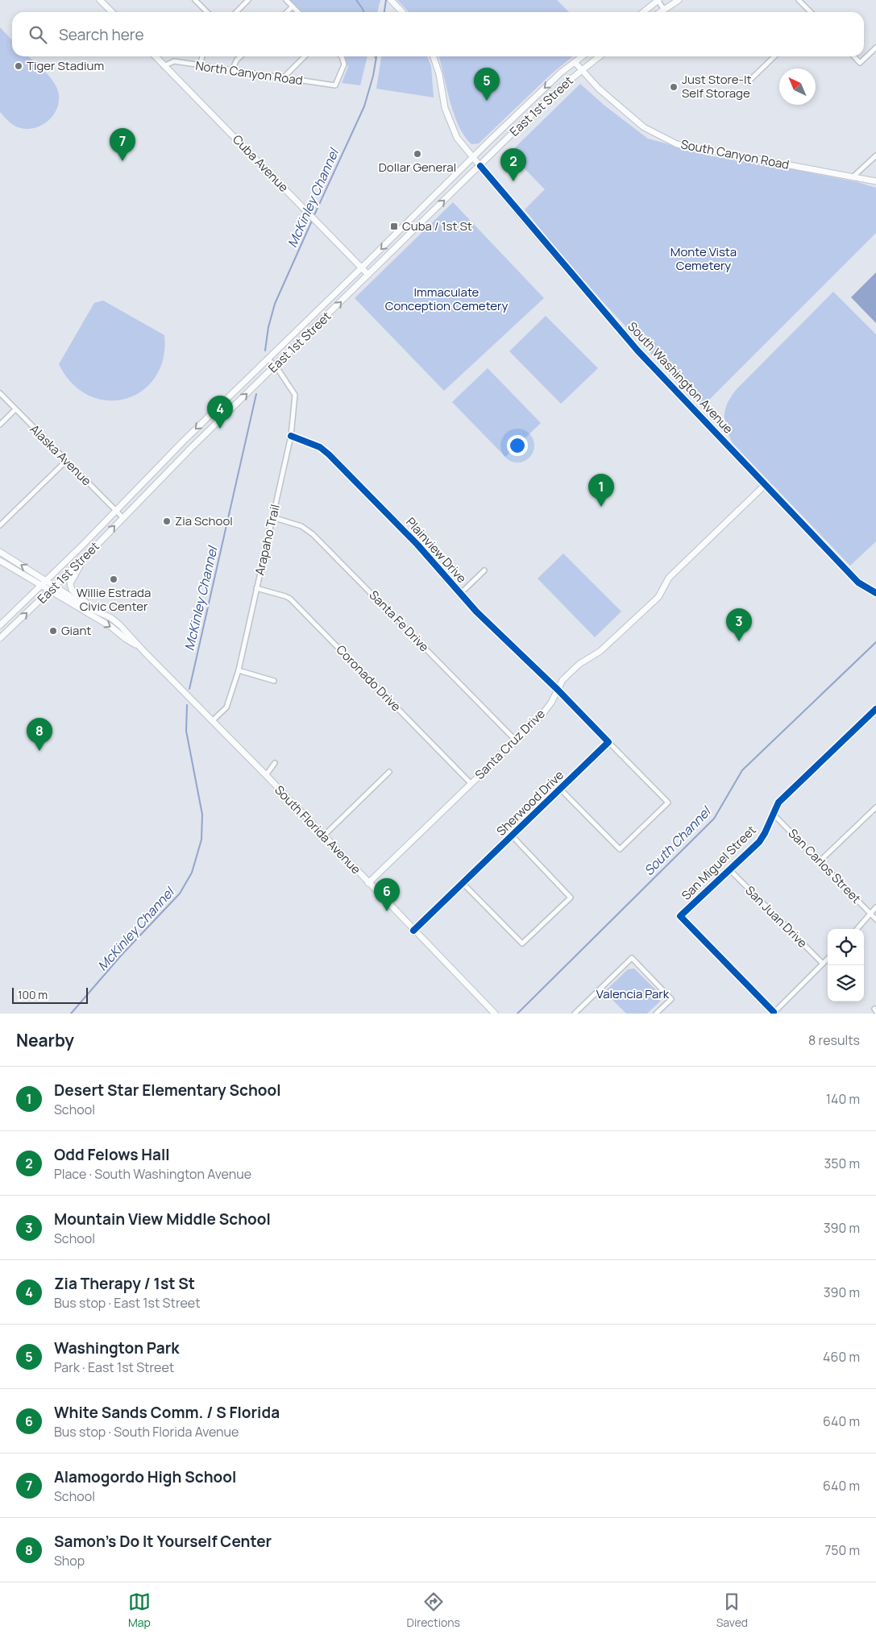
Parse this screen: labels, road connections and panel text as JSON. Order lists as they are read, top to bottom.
{
  "streets": {
    "main road": [
      "East 1st Street",
      "South Canyon Road",
      "Cuba Avenue",
      "South Washington Avenue",
      "Santa Cruz Drive",
      "South Florida Avenue"
    ],
    "street": [
      "North Canyon Road",
      "Alaska Avenue",
      "Arapaho Trail",
      "Plainview Drive",
      "Santa Fe Drive",
      "Coronado Drive",
      "Sherwood Drive",
      "San Miguel Street",
      "San Carlos Street",
      "San Juan Drive"
    ]
  },
  "crossings": [
    ["North Canyon Road", "Cuba Avenue"],
    ["East 1st Street", "South Canyon Road"],
    ["East 1st Street", "Cuba Avenue"],
    ["East 1st Street", "South Washington Avenue"],
    ["East 1st Street", "Alaska Avenue"],
    ["East 1st Street", "Arapaho Trail"],
    ["East 1st Street", "South Florida Avenue"],
    ["South Washington Avenue", "Santa Cruz Drive"],
    ["Arapaho Trail", "Plainview Drive"],
    ["Arapaho Trail", "Santa Fe Drive"],
    ["Arapaho Trail", "Coronado Drive"],
    ["Arapaho Trail", "South Florida Avenue"],
    ["Plainview Drive", "Santa Cruz Drive"],
    ["Santa Fe Drive", "Santa Cruz Drive"],
    ["Coronado Drive", "Santa Cruz Drive"],
    ["Santa Cruz Drive", "South Florida Avenue"],
    ["Sherwood Drive", "South Florida Avenue"],
    ["San Miguel Street", "San Carlos Street"],
    ["San Miguel Street", "San Juan Drive"]
  ],
  "water": ["McKinley Channel", "South Channel"],
  "parks": ["Monte Vista Cemetery", "Immaculate Conception Cemetery", "Valencia Park"],
  "places": {
    "other": [
      "Tiger Stadium",
      "Just Store-It Self Storage",
      "Dollar General",
      "Zia School",
      "Willie Estrada Civic Center",
      "Giant"
    ],
    "transit": ["Cuba / 1st St"]
  },
  "scale_bar": "100 m",
  "north": "top left",
  "page": {
    "search": "Search here",
    "pins": [
      "5",
      "7",
      "2",
      "4",
      "1",
      "3",
      "8",
      "6"
    ],
    "scale": "100 m",
    "heading": ["Nearby", "8 results"],
    "list": [
      {
        "mark": "1",
        "name": "Desert Star Elementary School",
        "note": "School",
        "value": "140 m"
      },
      {
        "mark": "2",
        "name": "Odd Felows Hall",
        "note": "Place · South Washington Avenue",
        "value": "350 m"
      },
      {
        "mark": "3",
        "name": "Mountain View Middle School",
        "note": "School",
        "value": "390 m"
      },
      {
        "mark": "4",
        "name": "Zia Therapy / 1st St",
        "note": "Bus stop · East 1st Street",
        "value": "390 m"
      },
      {
        "mark": "5",
        "name": "Washington Park",
        "note": "Park · East 1st Street",
        "value": "460 m"
      },
      {
        "mark": "6",
        "name": "White Sands Comm. / S Florida",
        "note": "Bus stop · South Florida Avenue",
        "value": "640 m"
      },
      {
        "mark": "7",
        "name": "Alamogordo High School",
        "note": "School",
        "value": "640 m"
      },
      {
        "mark": "8",
        "name": "Samon's Do It Yourself Center",
        "note": "Shop",
        "value": "750 m"
      }
    ],
    "nav": ["Map", "Directions", "Saved"]
  }
}
